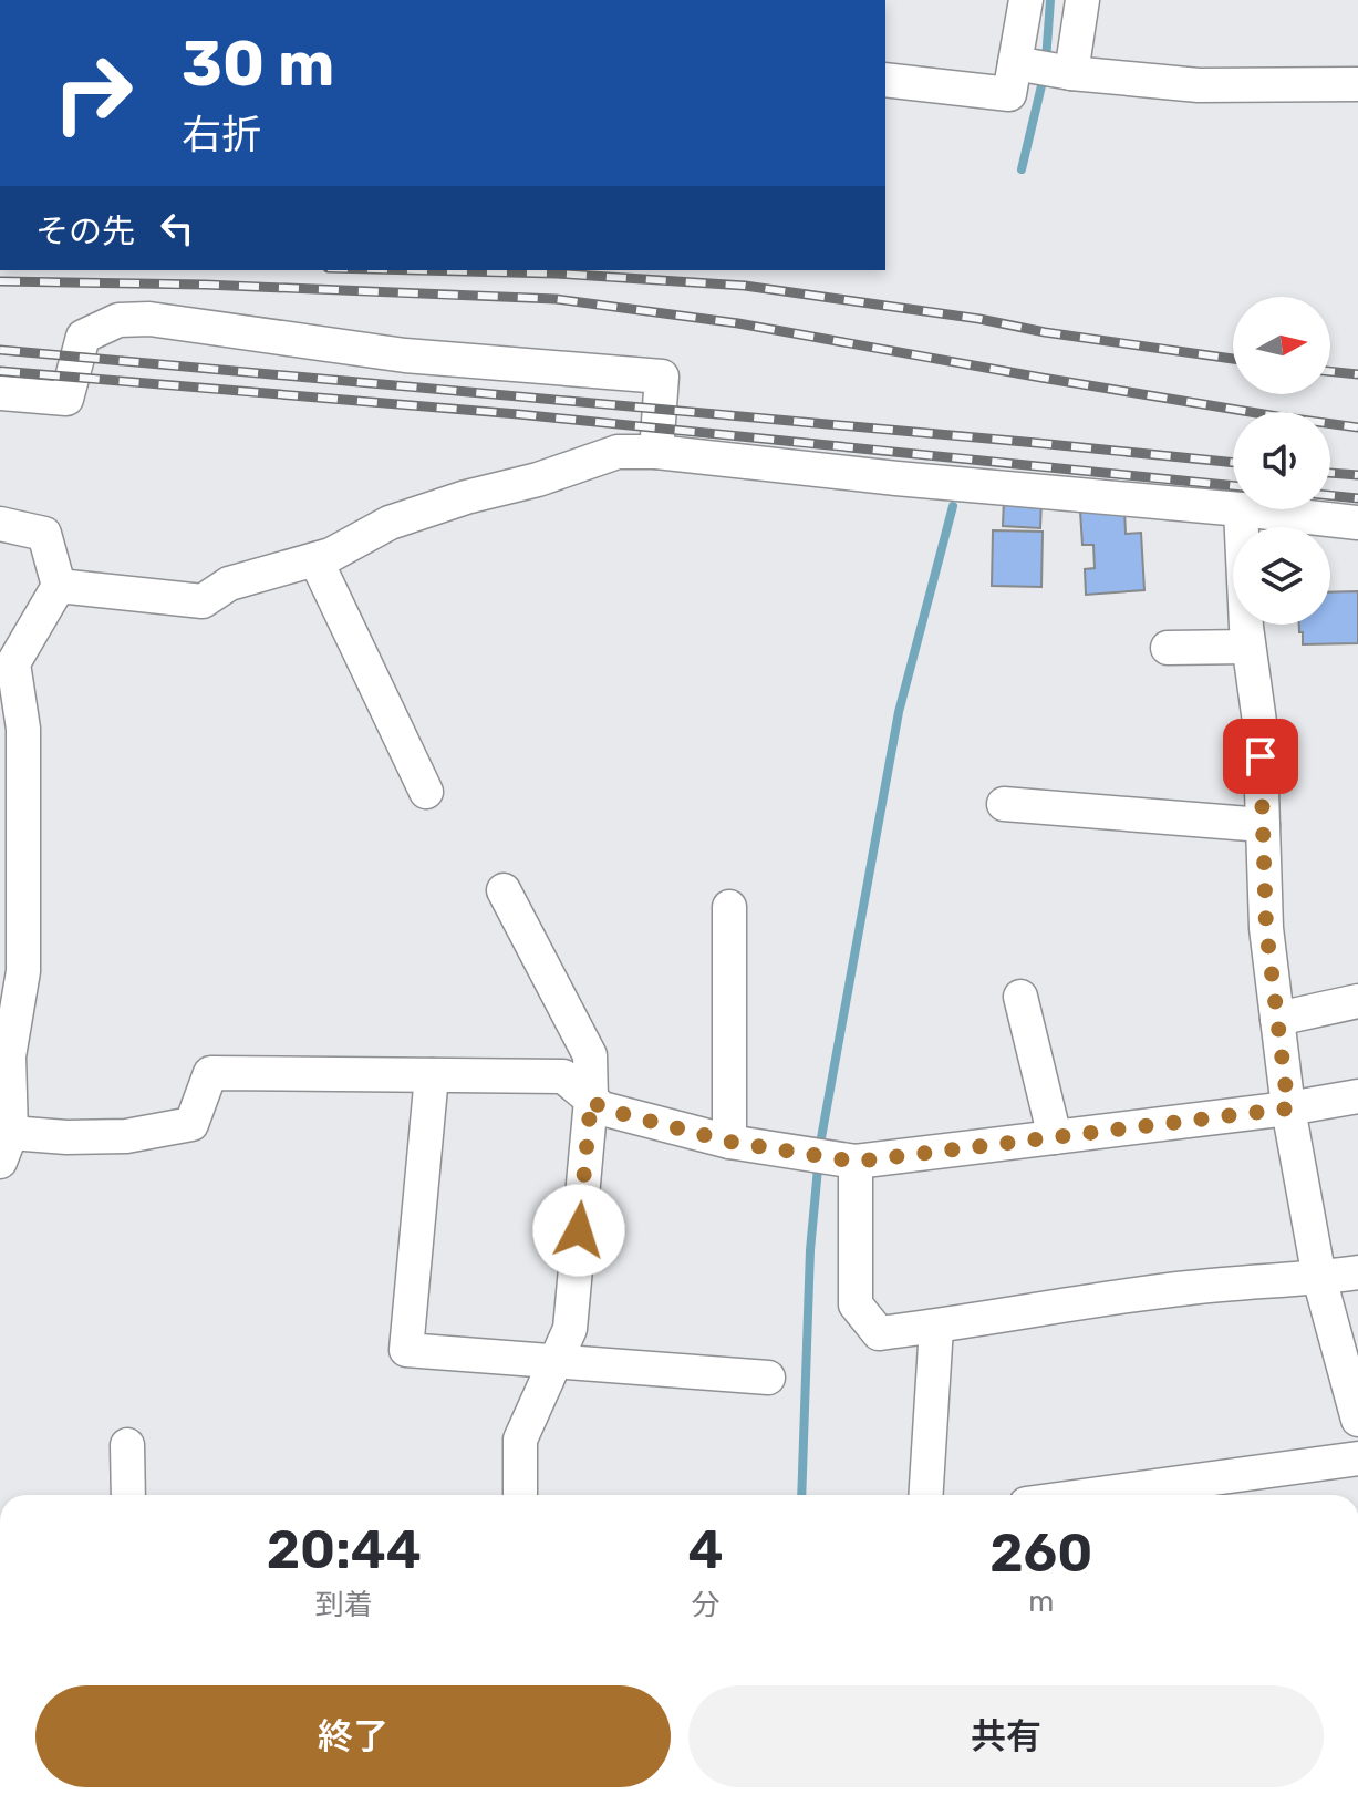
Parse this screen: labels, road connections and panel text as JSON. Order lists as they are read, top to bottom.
{
  "north": "right",
  "page": {
    "turn": ["30 m", "右折"],
    "then": "その先",
    "eta": [
      "20:44",
      "到着",
      "4",
      "分",
      "260",
      "m"
    ],
    "buttons": ["終了", "共有"]
  }
}
